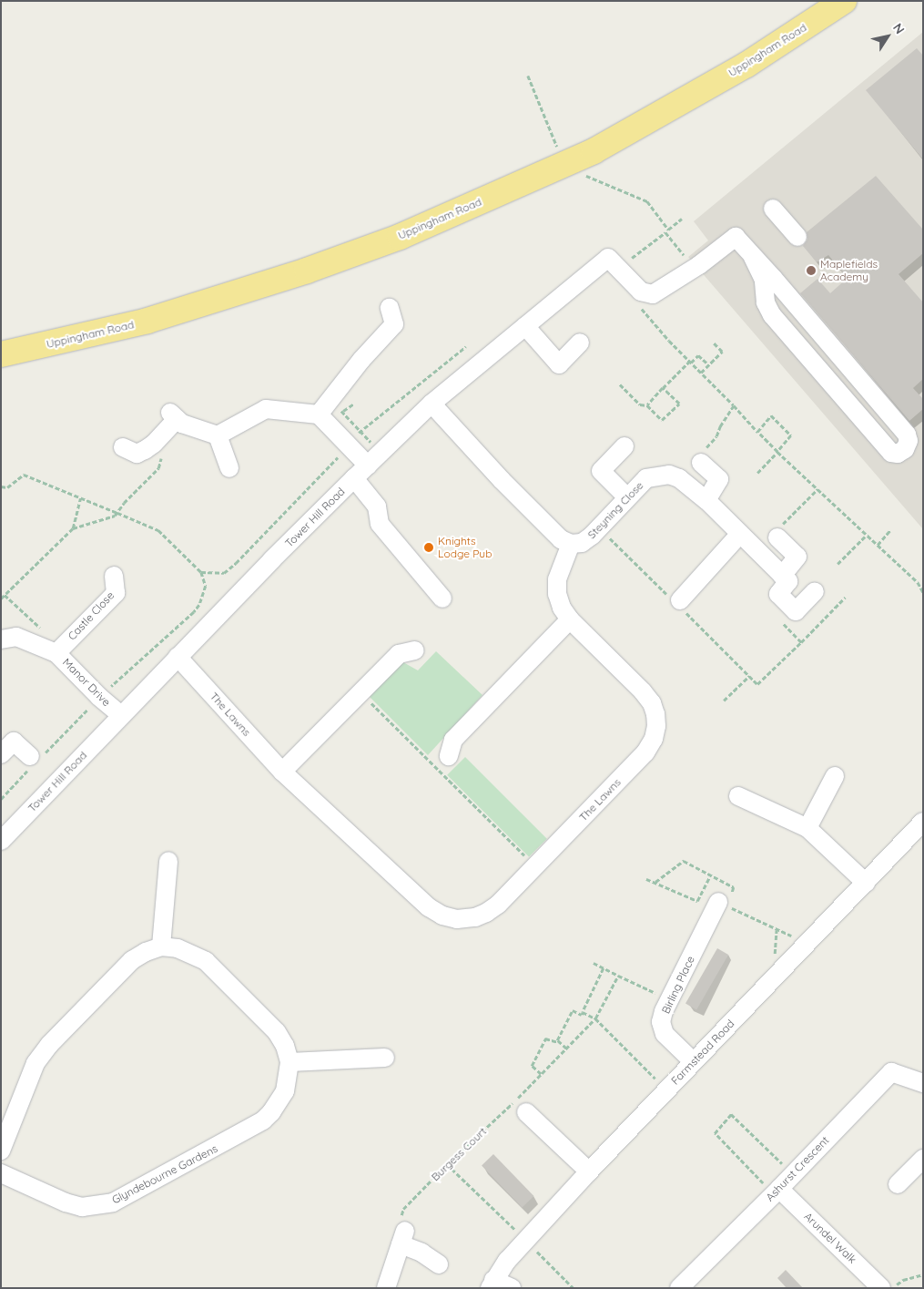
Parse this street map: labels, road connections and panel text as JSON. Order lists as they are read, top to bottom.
{
  "streets": {
    "highway": ["Uppingham Road"],
    "street": [
      "Steyning Close",
      "Tower Hill Road",
      "Castle Close",
      "Manor Drive",
      "The Lawns",
      "Birling Place",
      "Farmstead Road",
      "Ashurst Crescent",
      "Glyndebourne Gardens",
      "Arundel Walk"
    ],
    "path": ["Burgess Court"]
  },
  "crossings": [
    ["Steyning Close", "The Lawns"],
    ["Tower Hill Road", "Manor Drive"],
    ["Tower Hill Road", "The Lawns"],
    ["Castle Close", "Manor Drive"],
    ["Birling Place", "Farmstead Road"],
    ["Ashurst Crescent", "Arundel Walk"]
  ],
  "places": ["Maplefields Academy", "Knights Lodge Pub"],
  "north": "top right"
}
